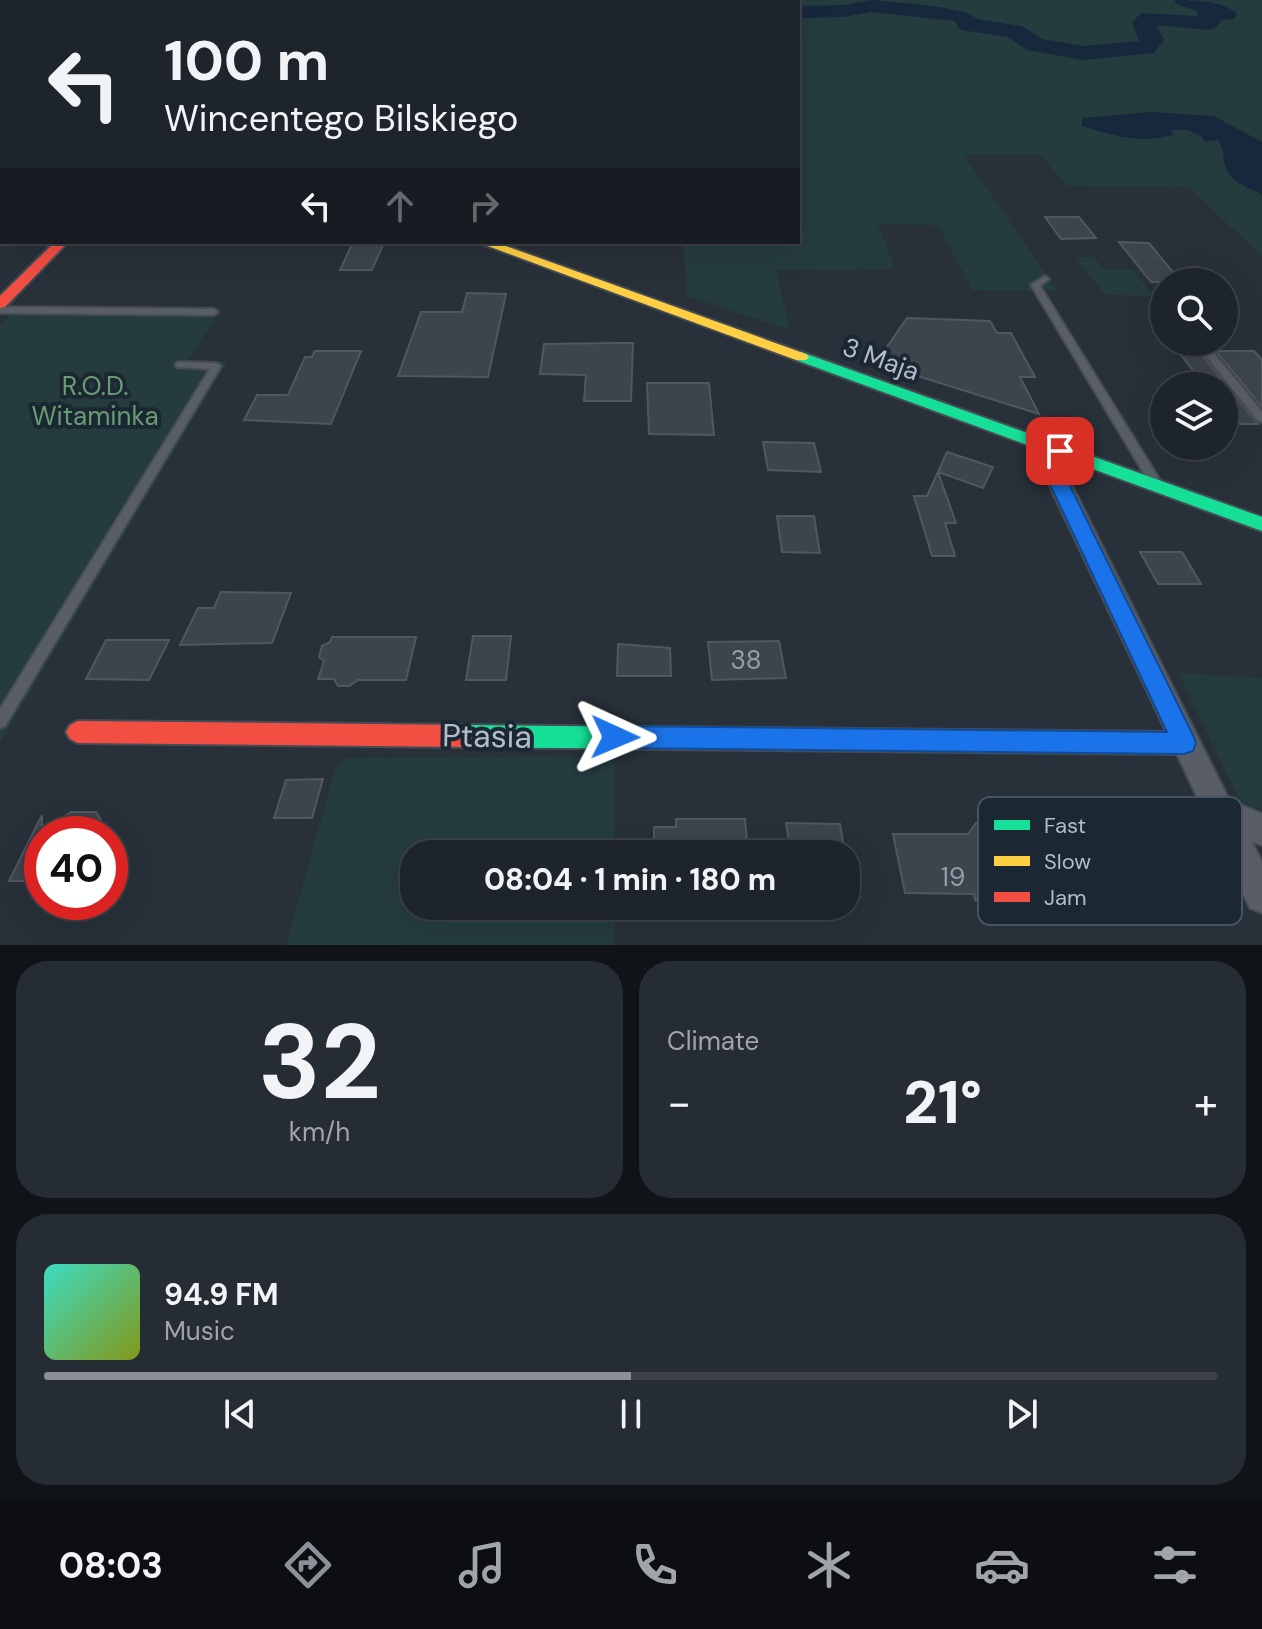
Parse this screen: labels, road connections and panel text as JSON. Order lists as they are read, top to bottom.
{
  "streets": {
    "street": ["3 Maja", "Ptasia"]
  },
  "parks": ["R.O.D. Witaminka"],
  "house_numbers": ["38", "19"],
  "legend": ["Fast", "Slow", "Jam"],
  "page": {
    "turn": ["100 m", "Wincentego Bilskiego"],
    "limit": "40",
    "trip": "08:04 · 1 min · 180 m",
    "tile": [
      ["32", "km/h"],
      "Climate"
    ],
    "heat": ["−", "21°", "+"],
    "song": ["94.9 FM", "Music"],
    "tabs": "08:03"
  }
}
